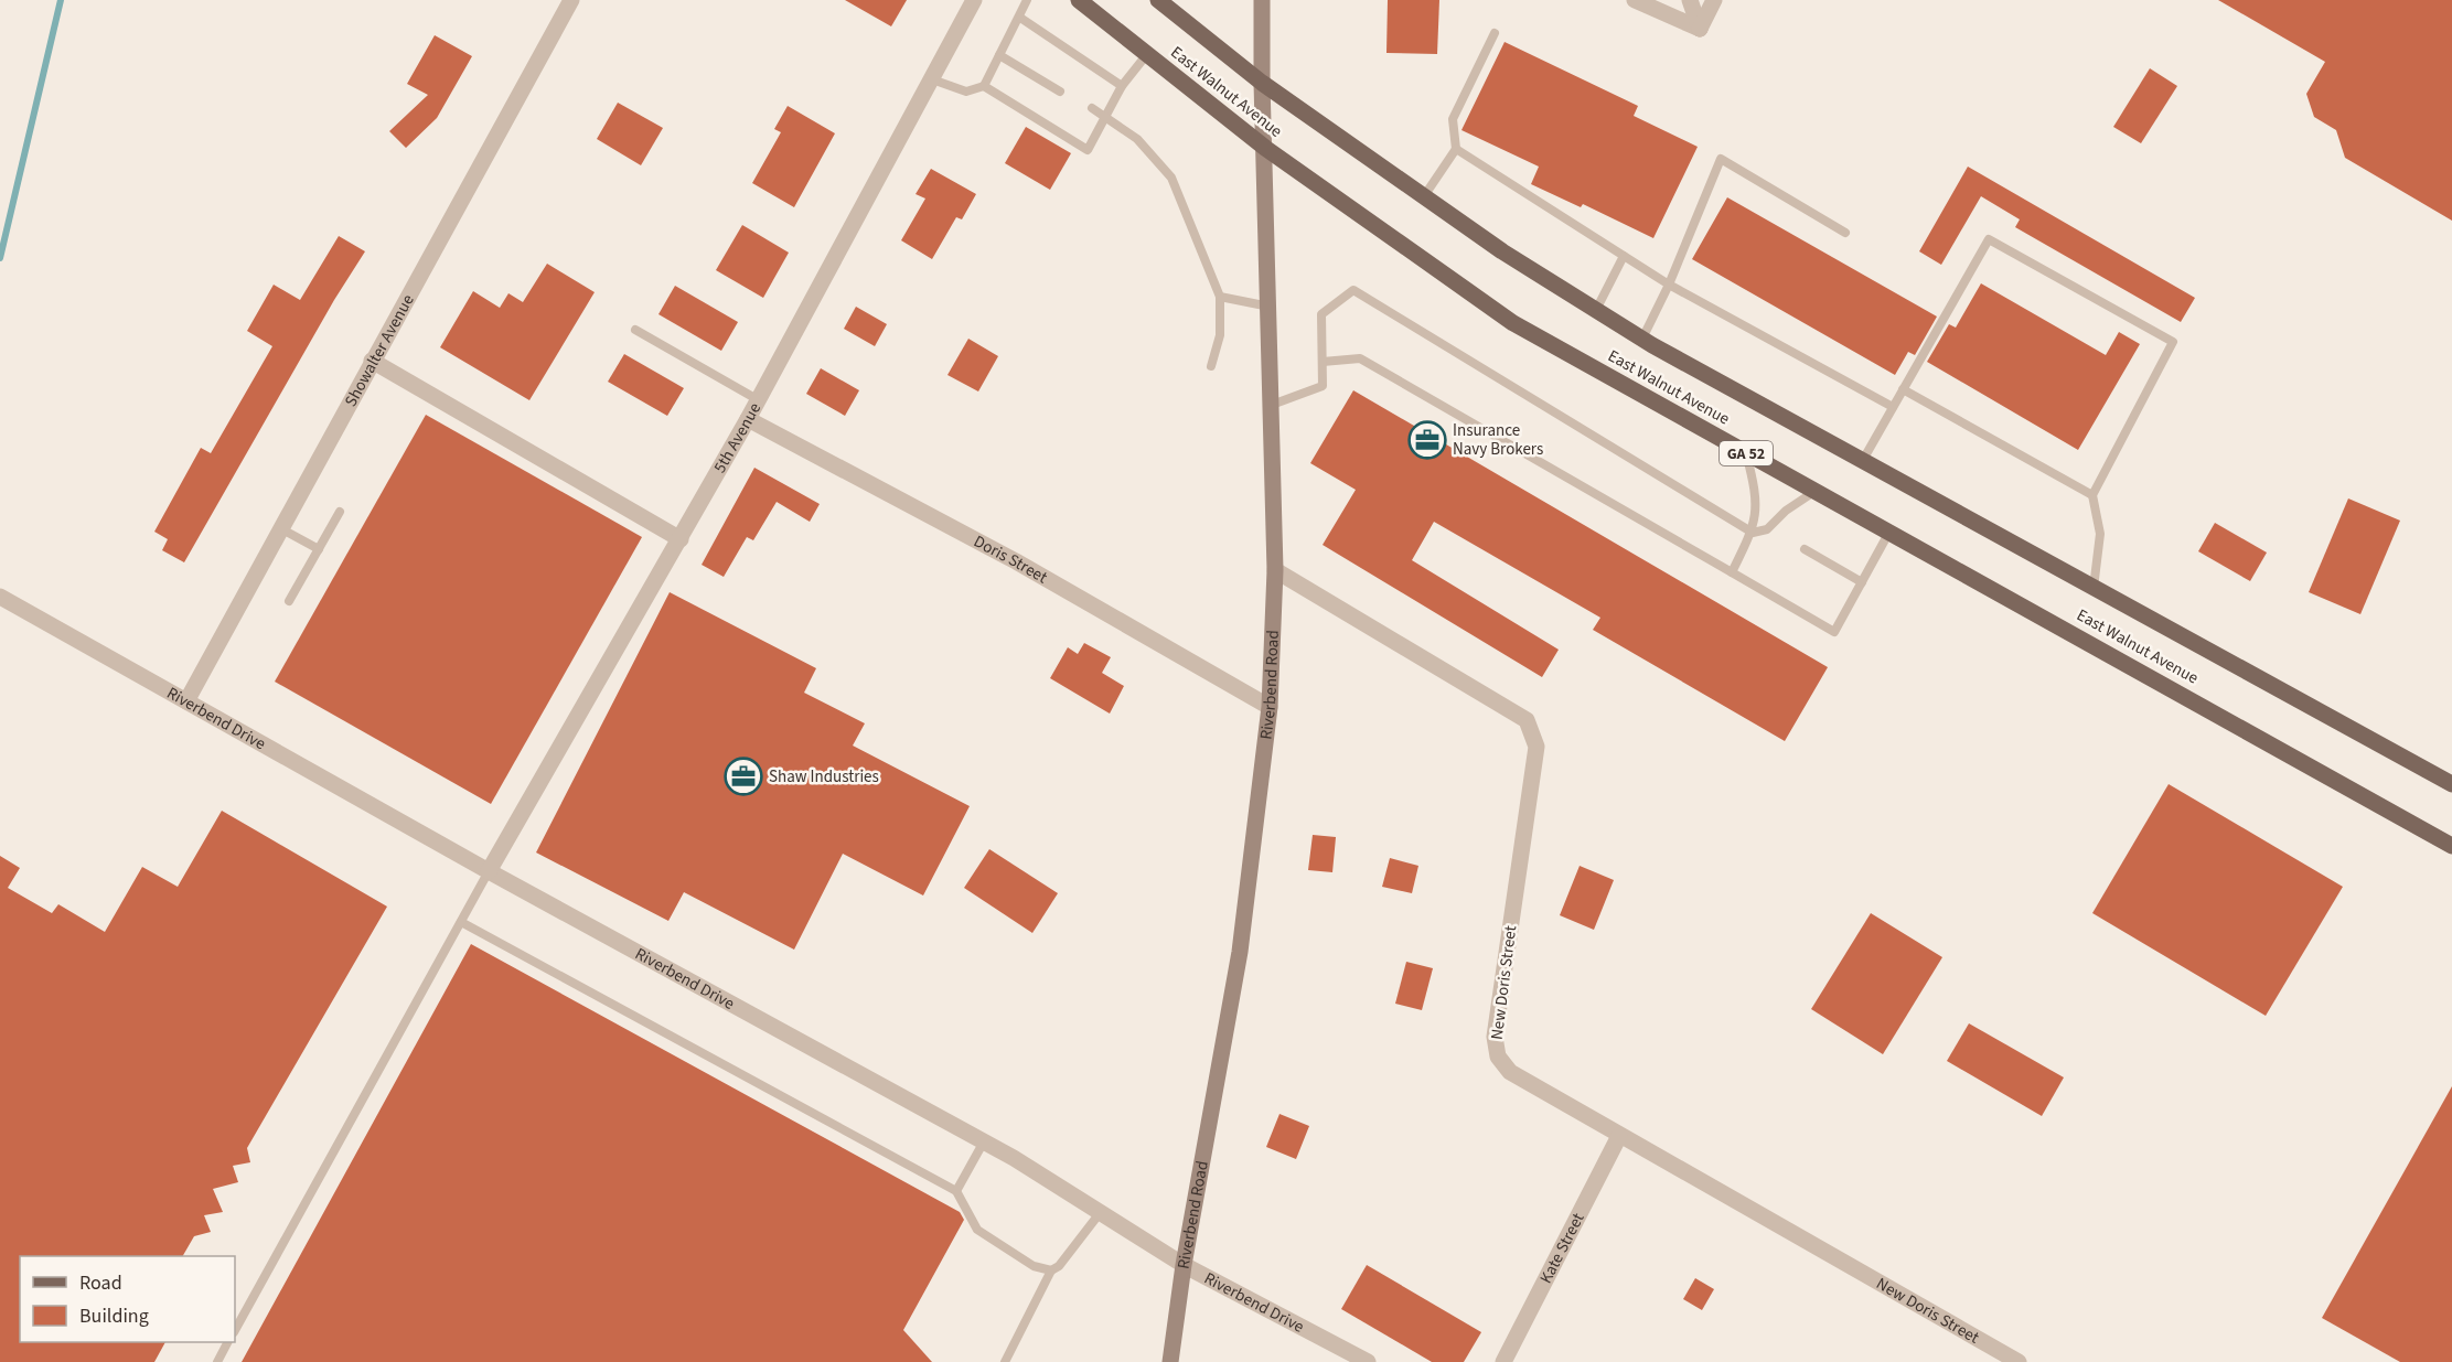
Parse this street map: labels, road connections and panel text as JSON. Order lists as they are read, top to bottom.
{
  "streets": {
    "main road": ["East Walnut Avenue", "GA 52"],
    "street": [
      "Showalter Avenue",
      "5th Avenue",
      "Doris Street",
      "Riverbend Road",
      "Riverbend Drive",
      "New Doris Street",
      "Kate Street"
    ]
  },
  "crossings": [
    ["East Walnut Avenue", "Riverbend Road"],
    ["Showalter Avenue", "Riverbend Drive"],
    ["5th Avenue", "Doris Street"],
    ["5th Avenue", "Riverbend Drive"],
    ["Doris Street", "Riverbend Road"],
    ["Riverbend Road", "Riverbend Drive"],
    ["Riverbend Road", "New Doris Street"],
    ["New Doris Street", "Kate Street"]
  ],
  "places": {
    "office": ["Insurance Navy Brokers", "Shaw Industries"]
  },
  "legend": ["Road", "Building"]
}
